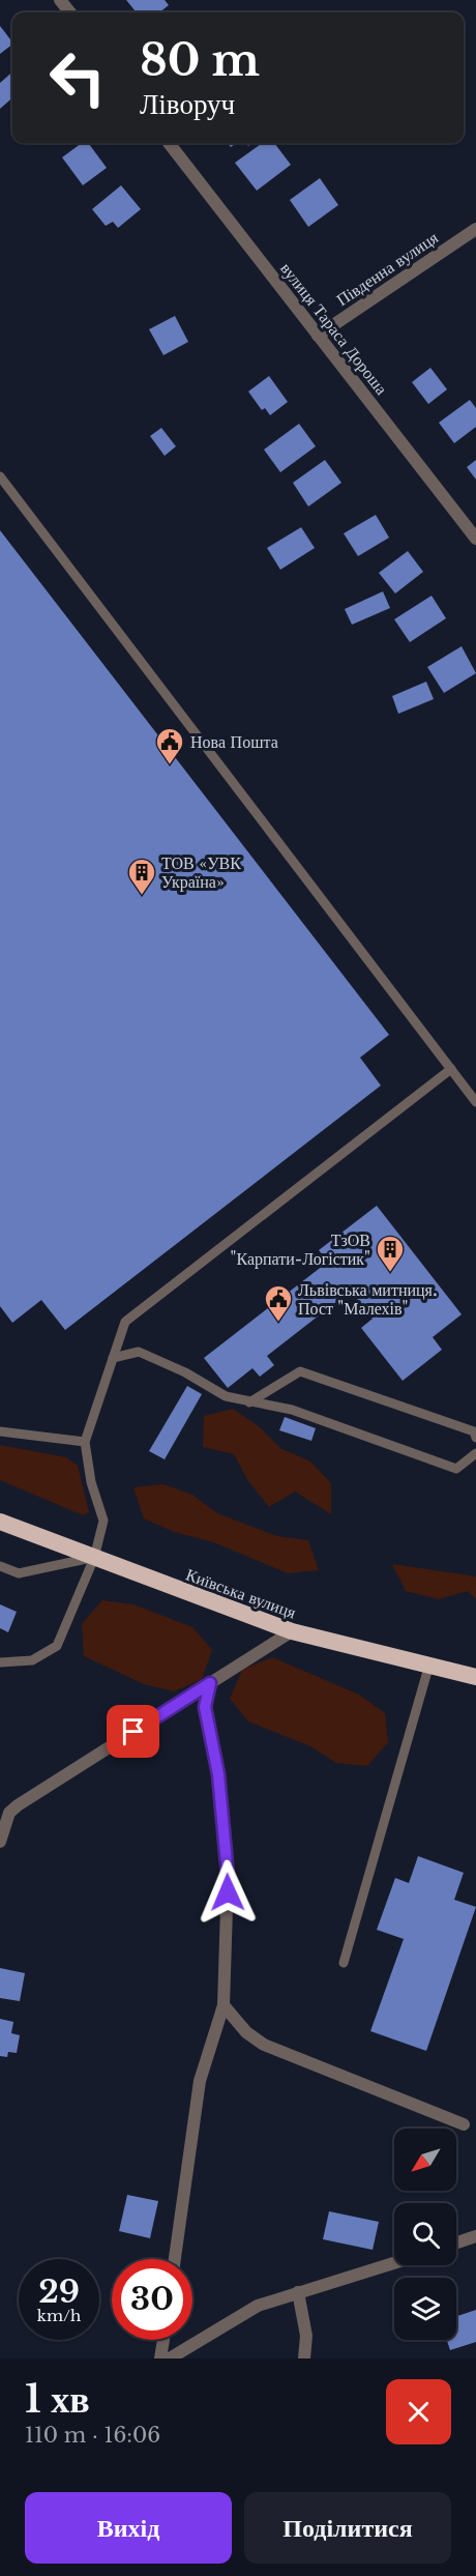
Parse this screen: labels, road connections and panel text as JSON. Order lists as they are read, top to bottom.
{
  "streets": {
    "highway": ["Київська вулиця"],
    "street": ["Південна вулиця", "вулиця Тараса Дороша"]
  },
  "crossings": [
    ["Південна вулиця", "вулиця Тараса Дороша"]
  ],
  "places": {
    "public building": ["Нова Пошта", "Львівська митниця. Пост \"Малехів\""],
    "building": ["ТОВ «УВК Україна»", "ТзОВ \"Карпати-Логістик\""]
  },
  "north": "bottom left",
  "page": {
    "turn": ["80 m", "Ліворуч"],
    "speed": "29 km/h",
    "limit": "30",
    "heading": ["1 хв", "110 m · 16:06"],
    "buttons": ["Вихід", "Поділитися"]
  }
}
